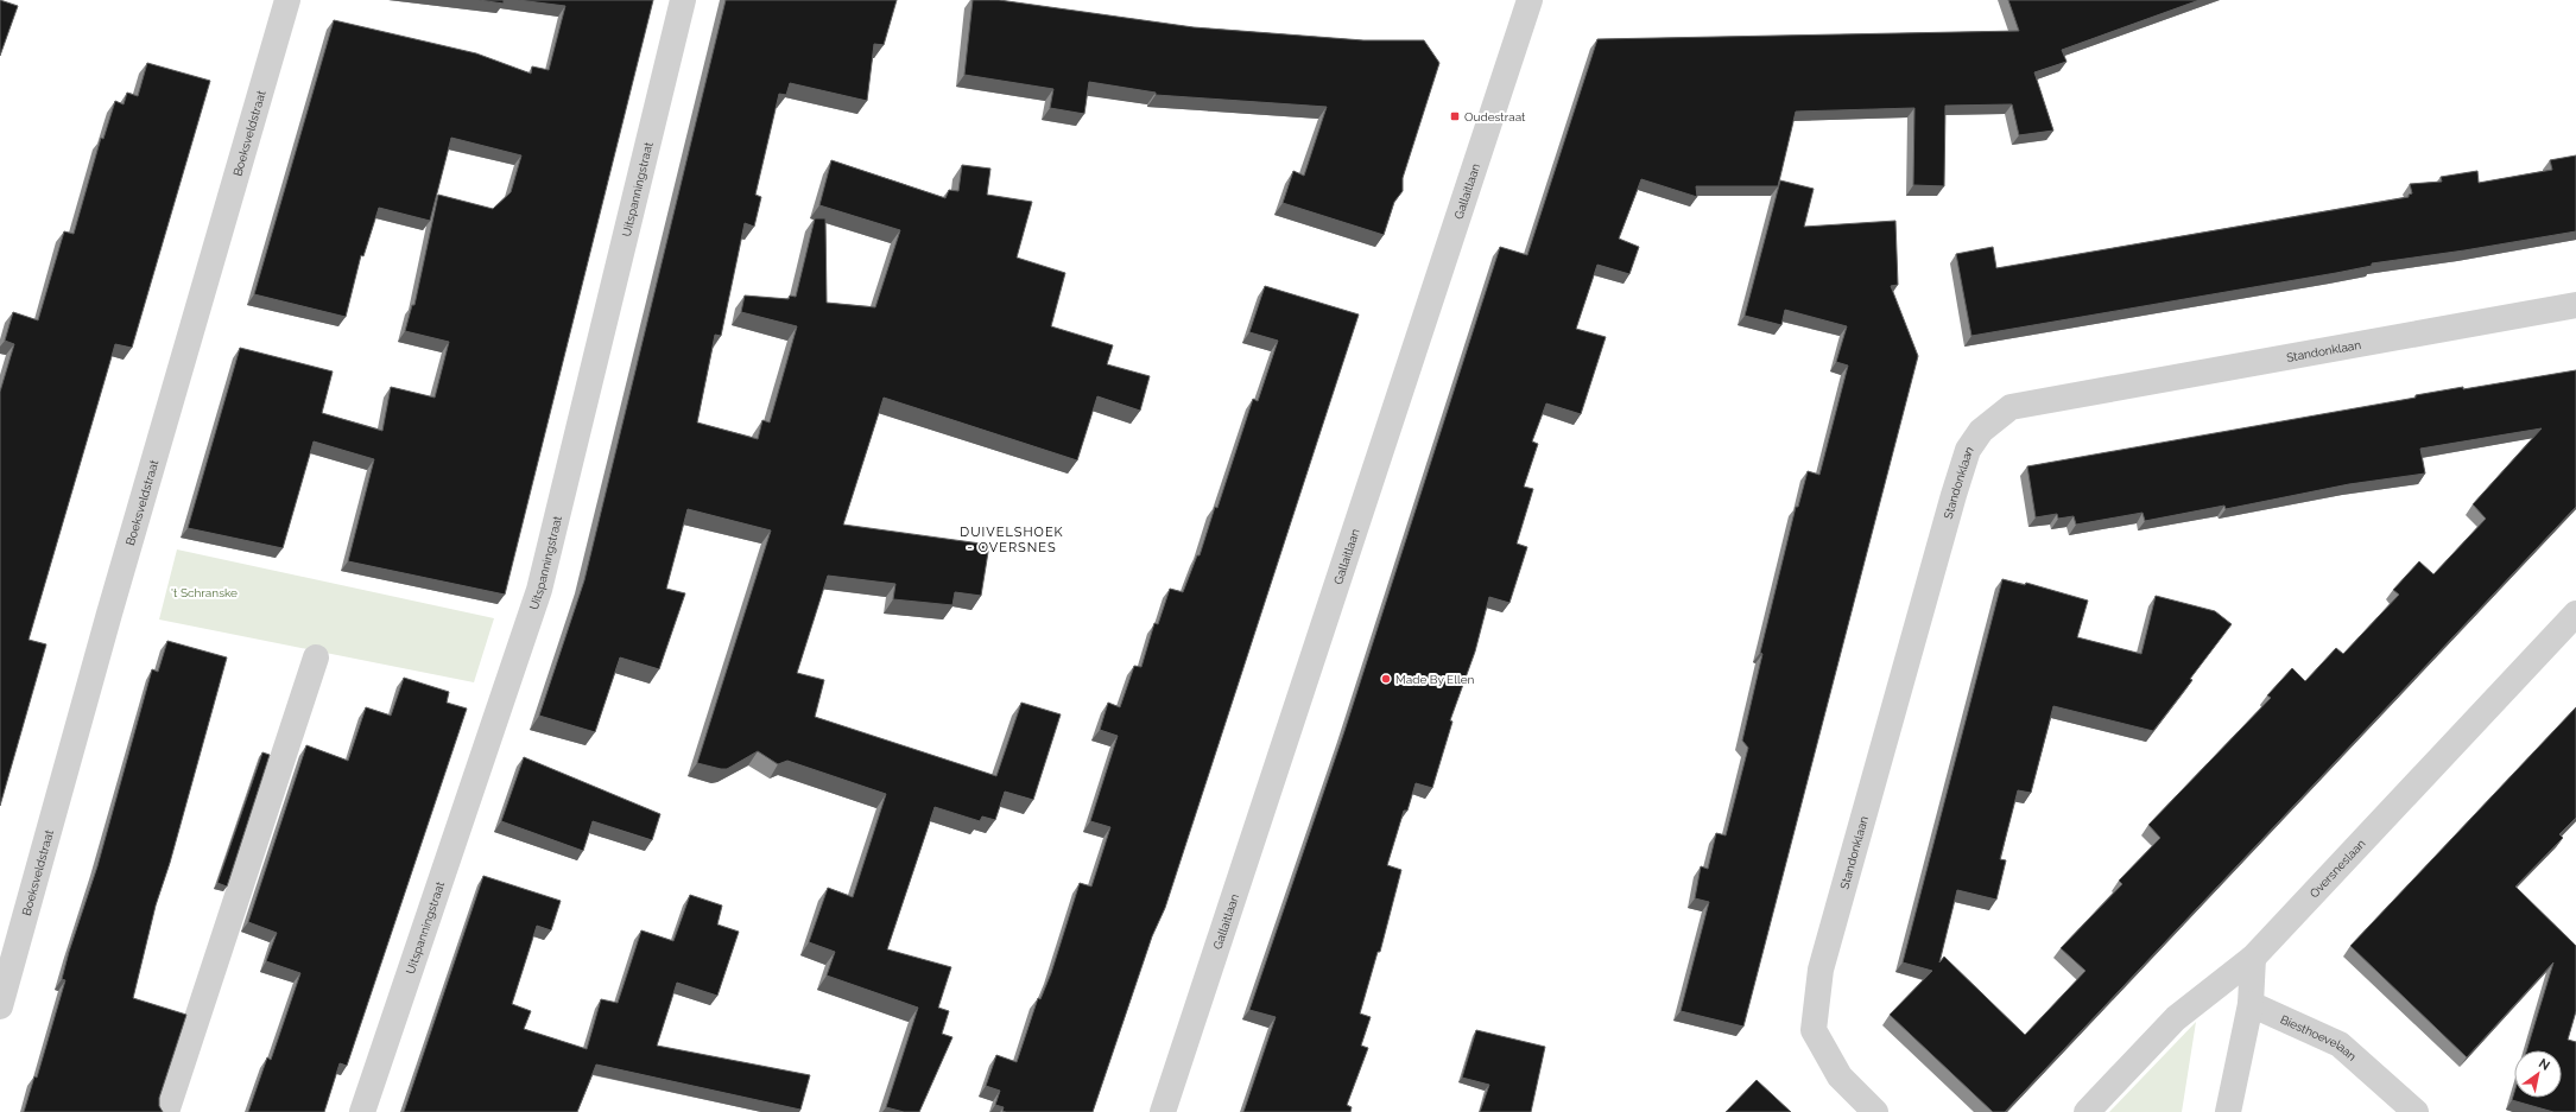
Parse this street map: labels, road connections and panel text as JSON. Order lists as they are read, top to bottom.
{
  "streets": {
    "street": [
      "Boeksveldstraat",
      "Uitspanningstraat",
      "Gallaitlaan",
      "Standonklaan",
      "Oversneslaan",
      "Biesthoevelaan"
    ]
  },
  "districts": ["DUIVELSHOEK - OVERSNES"],
  "parks": ["'t Schranske"],
  "places": {
    "transit": ["Oudestraat"],
    "other": ["Made By Ellen"]
  },
  "north": "top right"
}
